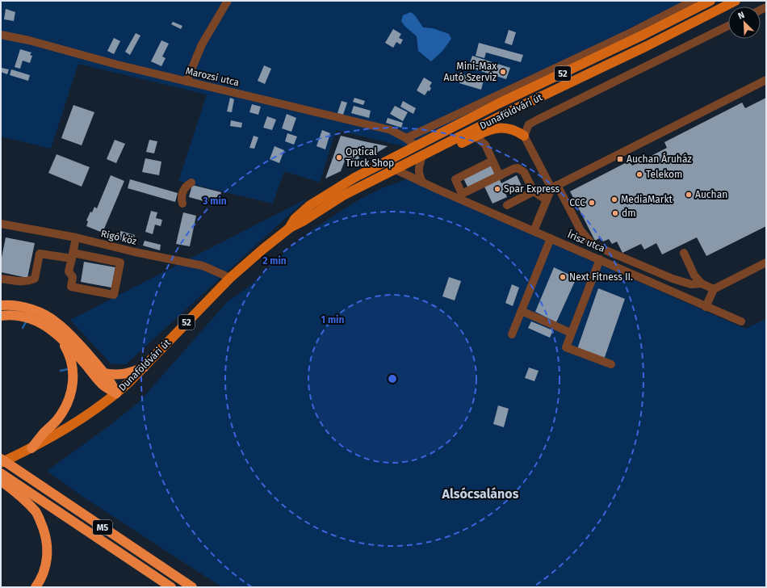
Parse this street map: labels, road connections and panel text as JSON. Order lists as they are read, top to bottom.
{
  "streets": {
    "highway": ["M5"],
    "main road": ["52", "Dunaföldvári út"],
    "street": ["Marozsi utca", "Rigó köz", "Írisz utca"]
  },
  "crossings": [
    ["52", "Dunaföldvári út"],
    ["Marozsi utca", "Dunaföldvári út"],
    ["Dunaföldvári út", "Rigó köz"],
    ["Dunaföldvári út", "Írisz utca"]
  ],
  "districts": ["Alsócsalános"],
  "places": {
    "other": [
      "Mini-Max Autó Szerviz",
      "Optical Truck Shop",
      "Telekom",
      "Spar Express",
      "Auchan",
      "MediaMarkt",
      "CCC",
      "dm",
      "Next Fitness II."
    ],
    "transit": ["Auchan Áruház"]
  },
  "north": "top left",
  "rings": ["3 min", "2 min", "1 min"]
}
